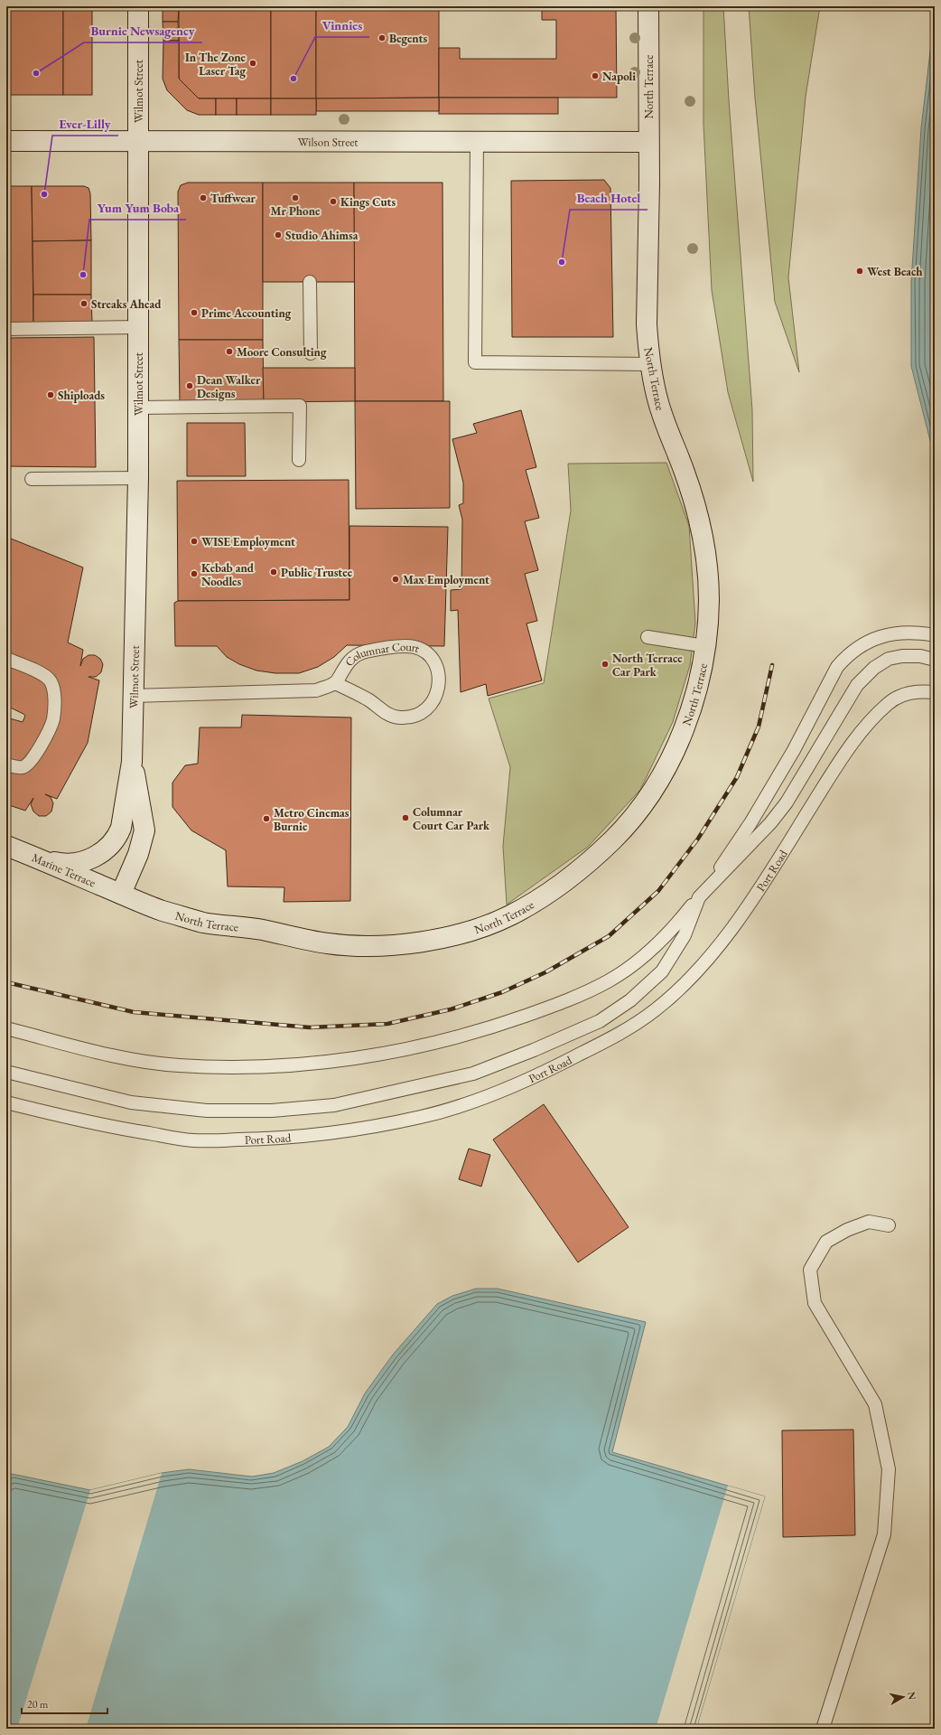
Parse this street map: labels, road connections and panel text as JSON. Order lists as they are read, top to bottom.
{
  "streets": {
    "street": [
      "North Terrace",
      "Wilmot Street",
      "Wilson Street",
      "Marine Terrace"
    ],
    "lane": ["Columnar Court", "Port Road"]
  },
  "crossings": [
    ["North Terrace", "Wilmot Street"],
    ["North Terrace", "Wilson Street"],
    ["North Terrace", "Marine Terrace"],
    ["Wilmot Street", "Wilson Street"],
    ["Wilmot Street", "Columnar Court"],
    ["Wilmot Street", "Marine Terrace"]
  ],
  "places": [
    "Begents",
    "In The Zone Laser Tag",
    "Burnie Newsagency",
    "Napoli",
    "Vinnies",
    "Ever-Lilly",
    "Tuffwear",
    "Mr Phone",
    "Kings Cuts",
    "Studio Ahimsa",
    "Beach Hotel",
    "West Beach",
    "Yum Yum Boba",
    "Streaks Ahead",
    "Prime Accounting",
    "Moore Consulting",
    "Dean Walker Designs",
    "Shiploads",
    "WISE Employment",
    "Public Trustee",
    "Kebab and Noodles",
    "Max Employment",
    "North Terrace Car Park",
    "Columnar Court Car Park",
    "Metro Cinemas Burnie"
  ],
  "scale_bar": "20 m",
  "north": "right"
}
